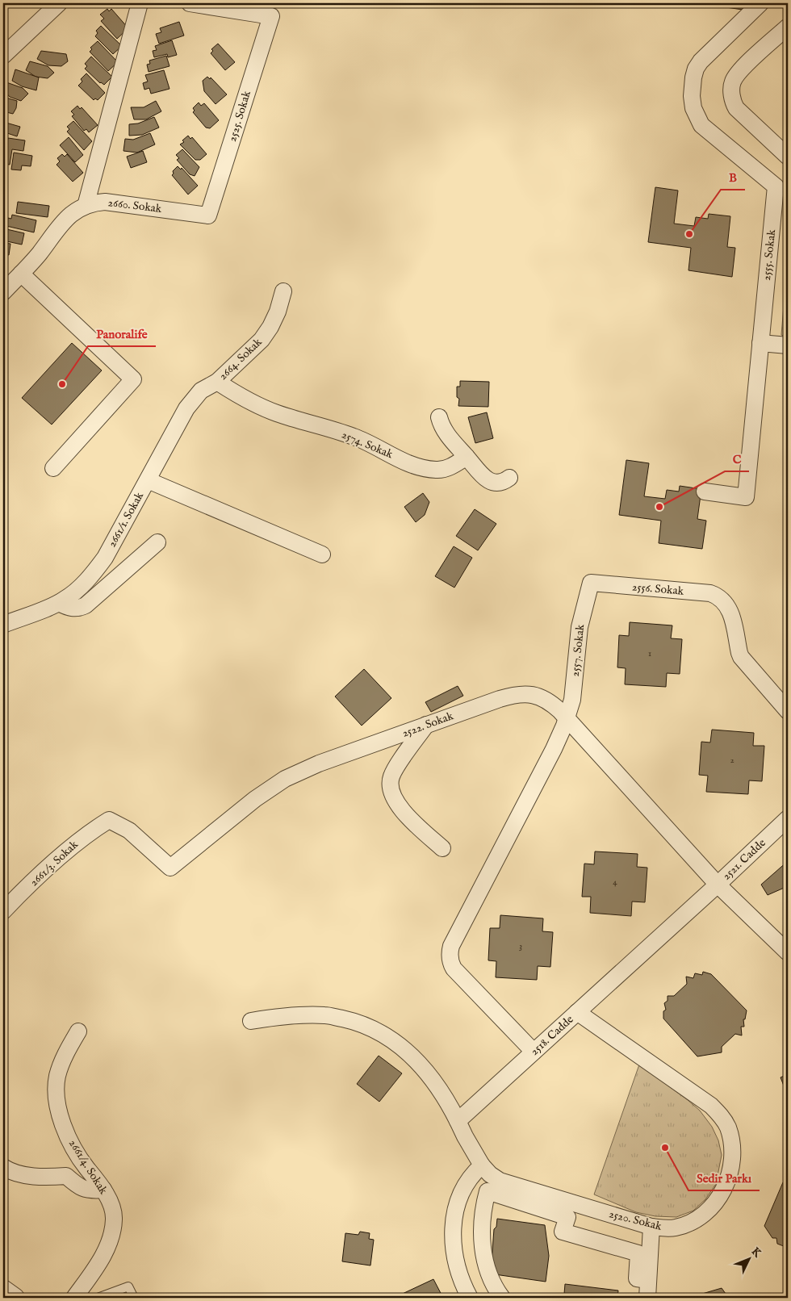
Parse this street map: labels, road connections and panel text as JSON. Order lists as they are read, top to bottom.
{
  "streets": {
    "street": [
      "2525. Sokak",
      "2660. Sokak",
      "2555. Sokak",
      "2664. Sokak",
      "2574. Sokak",
      "2661/1. Sokak",
      "2556. Sokak",
      "2557. Sokak",
      "2522. Sokak",
      "2521. Cadde",
      "2661/3. Sokak",
      "2518. Cadde",
      "2661/4. Sokak",
      "2520. Sokak"
    ]
  },
  "crossings": [
    ["2525. Sokak", "2660. Sokak"],
    ["2664. Sokak", "2574. Sokak"],
    ["2664. Sokak", "2661/1. Sokak"],
    ["2574. Sokak", "2661/1. Sokak"],
    ["2556. Sokak", "2557. Sokak"],
    ["2557. Sokak", "2522. Sokak"],
    ["2557. Sokak", "2518. Cadde"],
    ["2522. Sokak", "2521. Cadde"],
    ["2522. Sokak", "2661/3. Sokak"],
    ["2522. Sokak", "2518. Cadde"],
    ["2521. Cadde", "2518. Cadde"],
    ["2518. Cadde", "2520. Sokak"]
  ],
  "places": [
    "B",
    "Panoralife",
    "C",
    "Sedir Parkı"
  ],
  "house_numbers": [
    "1",
    "2",
    "4",
    "3"
  ],
  "north": "top right"
}
